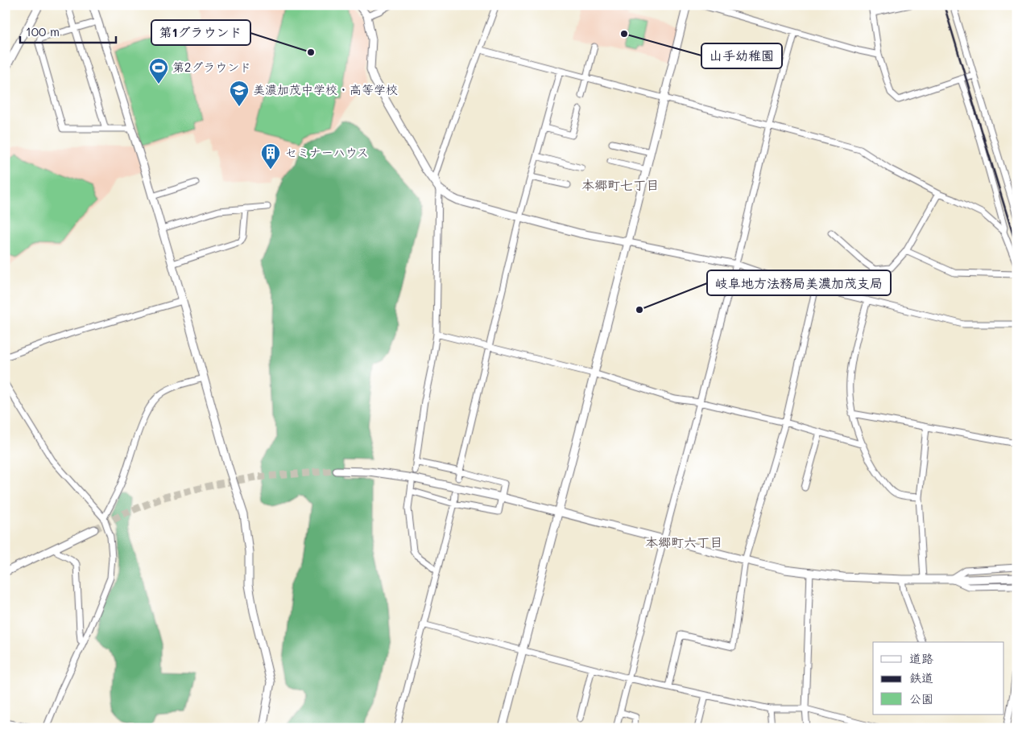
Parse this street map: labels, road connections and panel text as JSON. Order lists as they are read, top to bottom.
{
  "districts": ["本郷町七丁目", "本郷町六丁目"],
  "places": {
    "other": ["山手幼稚園", "第1グラウンド", "岐阜地方法務局美濃加茂支局"],
    "sports": ["第2グラウンド"],
    "school or university": ["美濃加茂中学校・高等学校"],
    "building": ["セミナーハウス"]
  },
  "legend": ["道路", "鉄道", "公園"],
  "scale_bar": "100 m"
}
